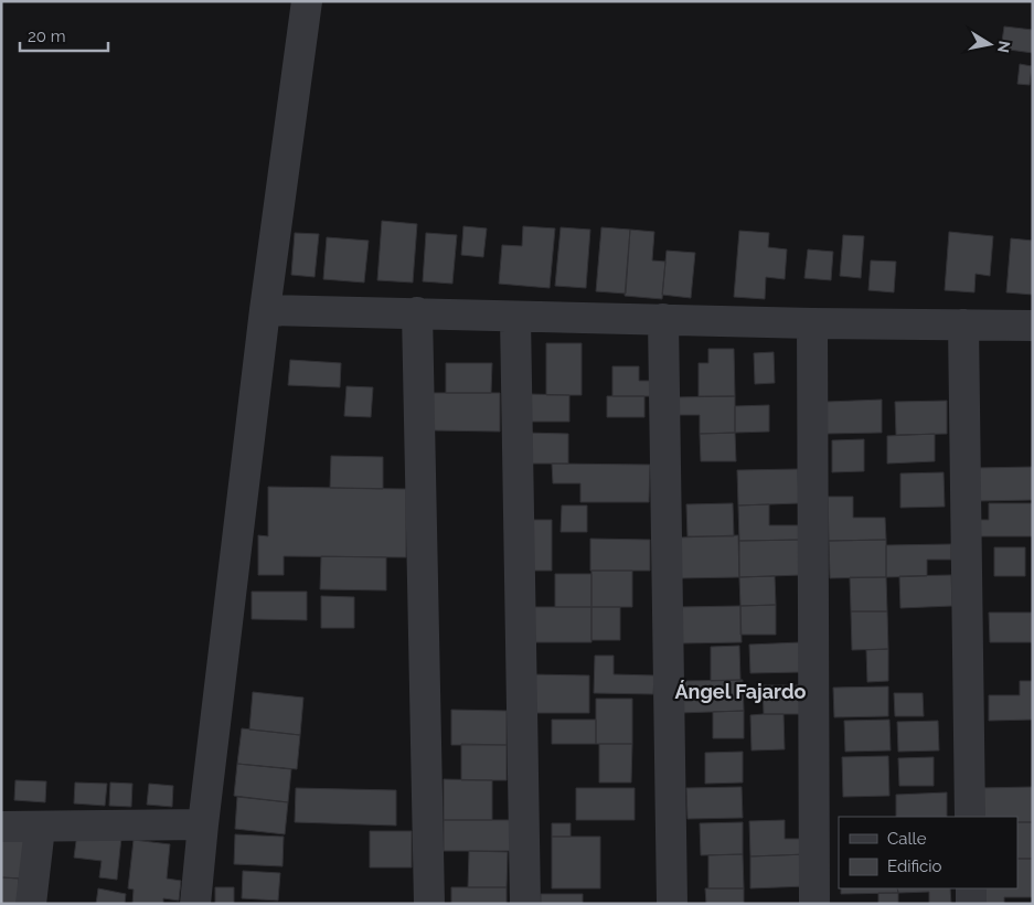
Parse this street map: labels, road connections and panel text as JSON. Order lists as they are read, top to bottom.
{
  "districts": ["Ángel Fajardo"],
  "legend": ["Calle", "Edificio"],
  "scale_bar": "20 m",
  "north": "right"
}
